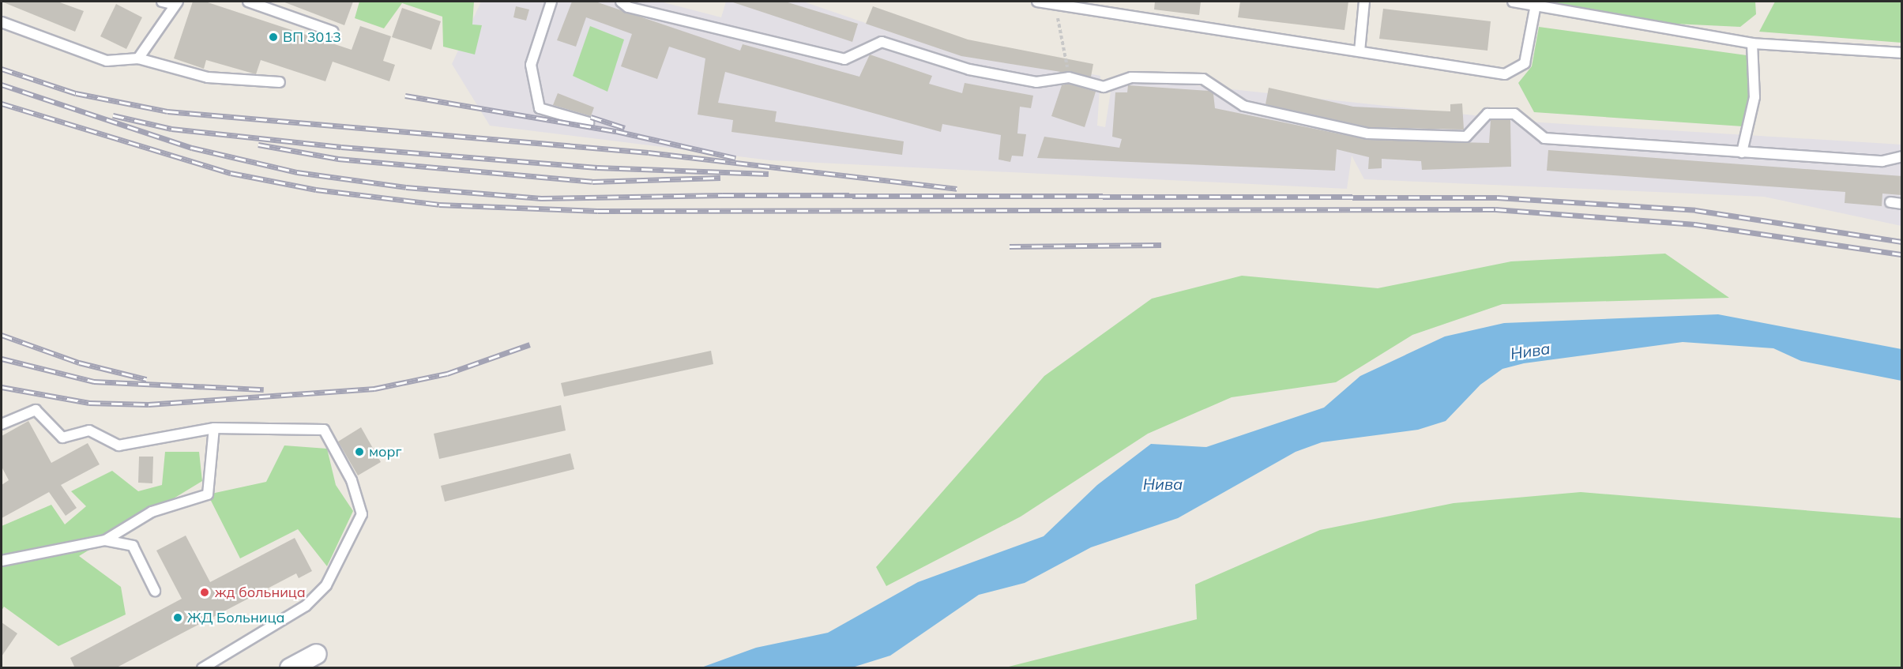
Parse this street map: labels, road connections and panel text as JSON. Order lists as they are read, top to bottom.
{
  "water": ["Нива"],
  "places": [
    "ВП 3013",
    "морг",
    "жд больница",
    "ЖД Больница"
  ]
}
